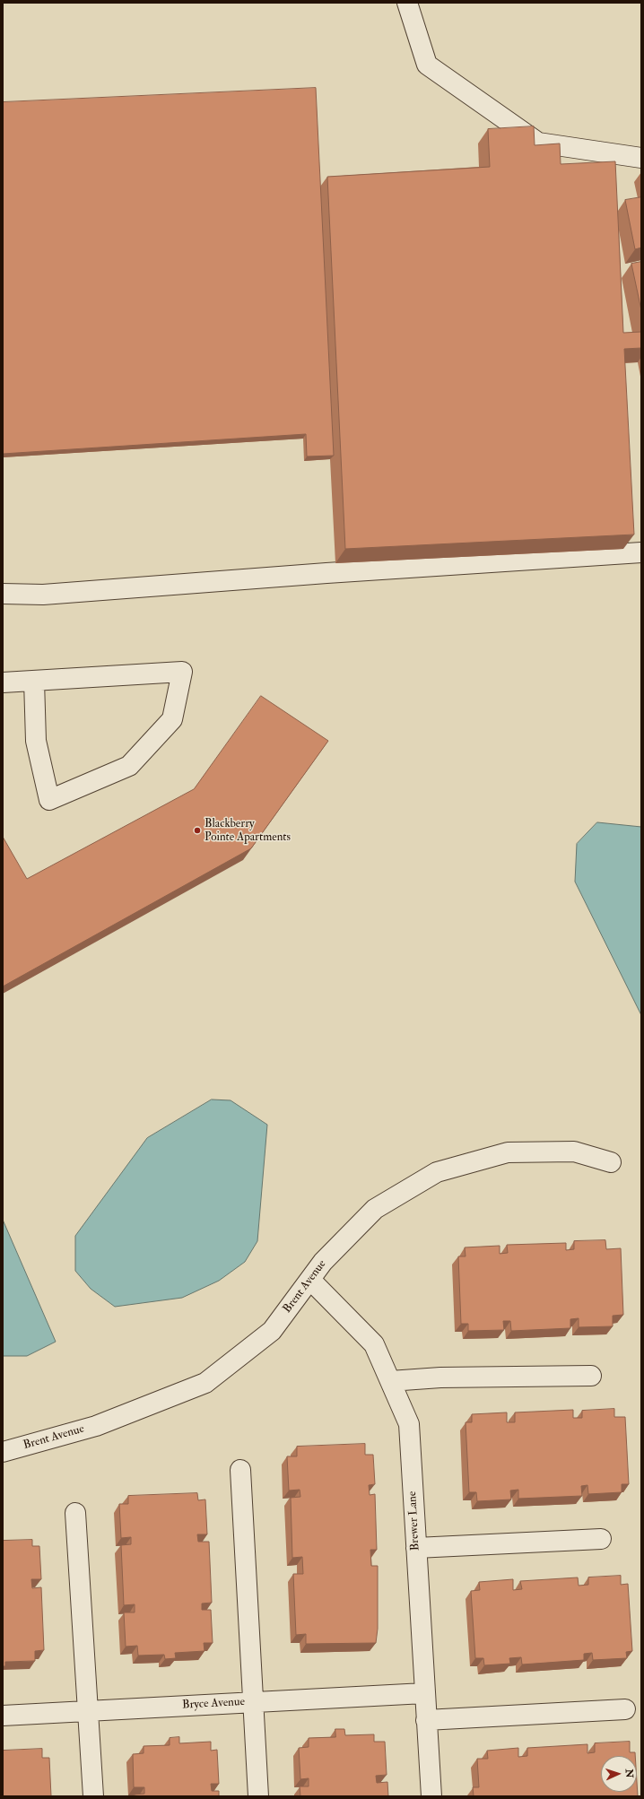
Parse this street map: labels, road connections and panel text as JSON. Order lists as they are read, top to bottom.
{
  "streets": {
    "street": ["Brent Avenue", "Brewer Lane", "Bryce Avenue"]
  },
  "crossings": [
    ["Brent Avenue", "Brewer Lane"],
    ["Brewer Lane", "Bryce Avenue"]
  ],
  "places": ["Blackberry Pointe Apartments"],
  "north": "right"
}
